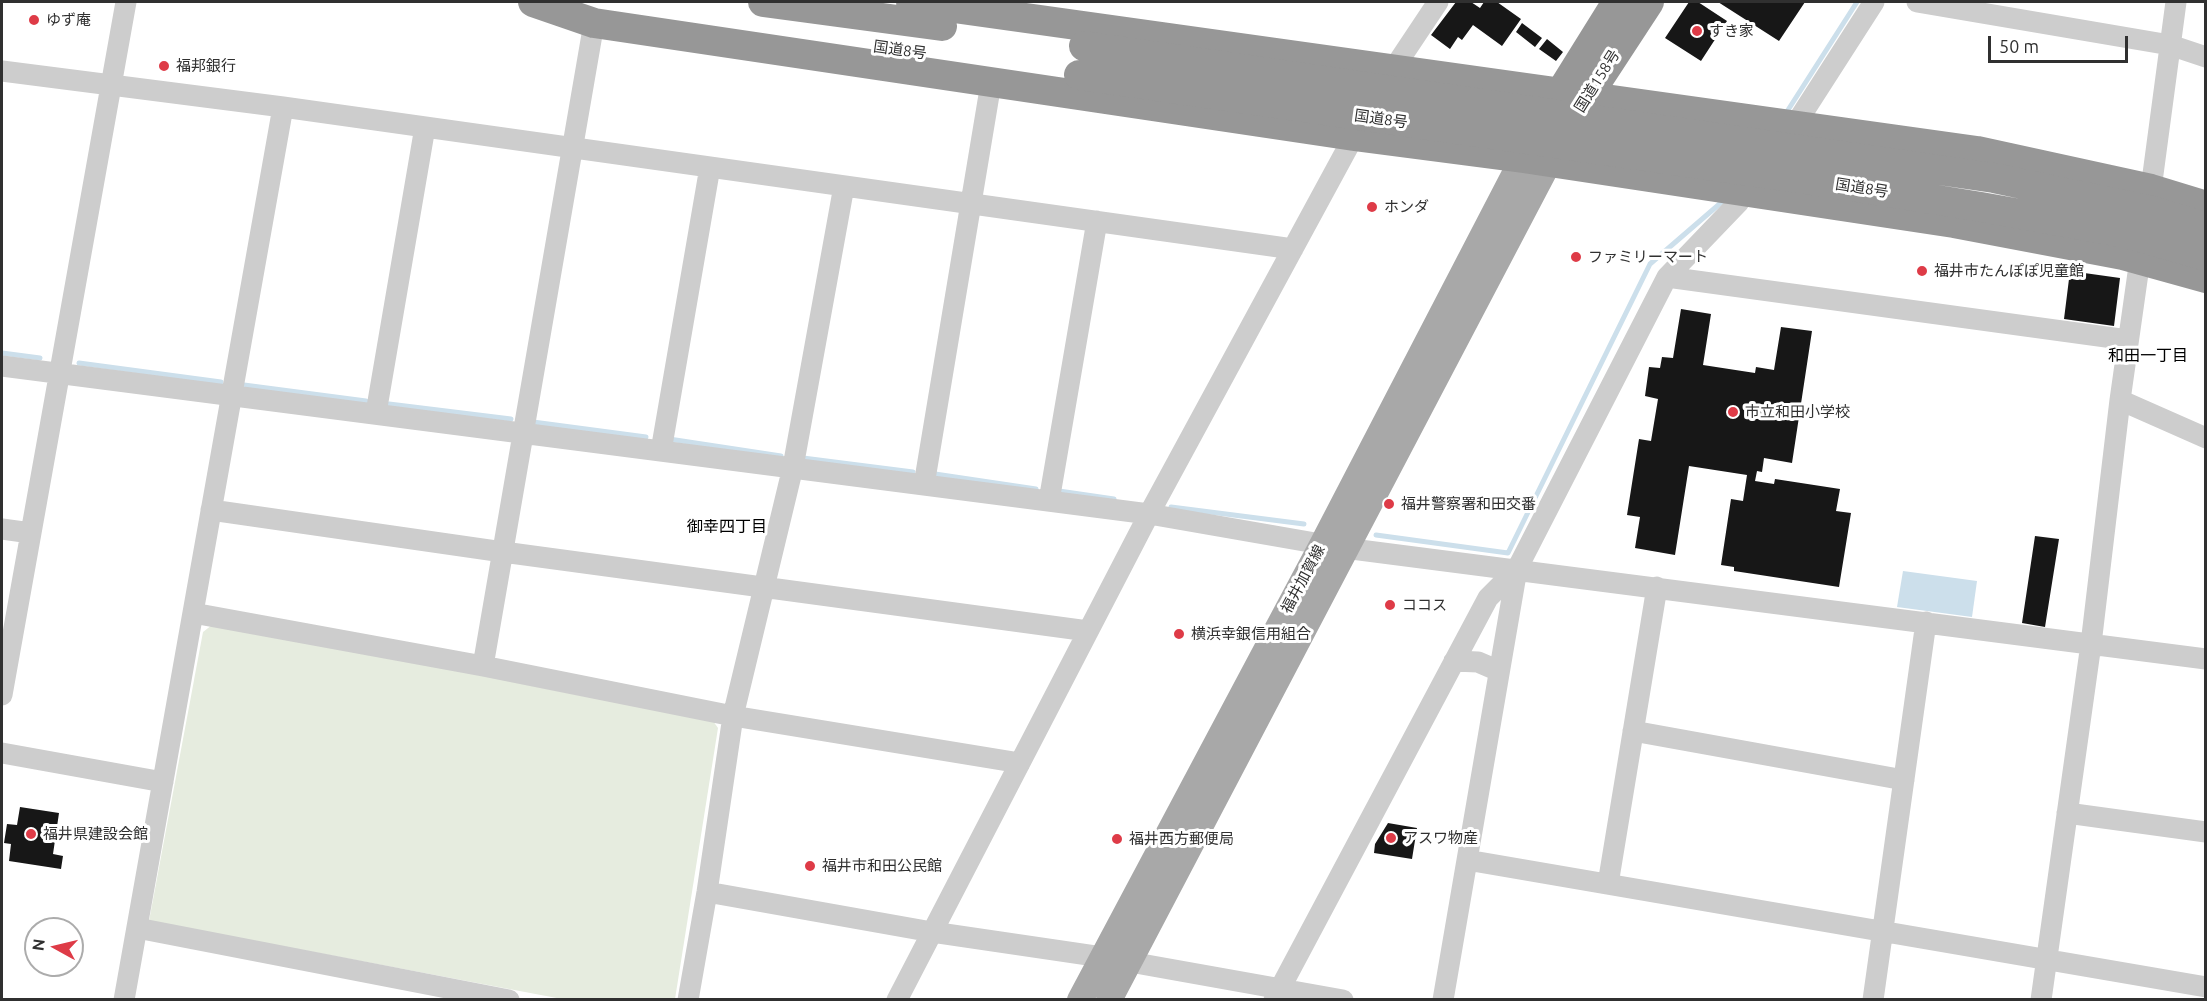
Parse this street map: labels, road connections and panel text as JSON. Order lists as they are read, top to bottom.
{
  "streets": {
    "highway": ["国道8号", "国道158号"],
    "main road": ["福井加賀線"]
  },
  "crossings": [
    ["国道158号", "福井加賀線"]
  ],
  "districts": ["和田一丁目", "御幸四丁目"],
  "places": [
    "ゆず庵",
    "すき家",
    "福邦銀行",
    "ホンダ",
    "ファミリーマート",
    "福井市たんぽぽ児童館",
    "市立和田小学校",
    "福井警察署和田交番",
    "ココス",
    "横浜幸銀信用組合",
    "福井県建設会館",
    "アスワ物産",
    "福井西方郵便局",
    "福井市和田公民館"
  ],
  "scale_bar": "50 m",
  "north": "left"
}
